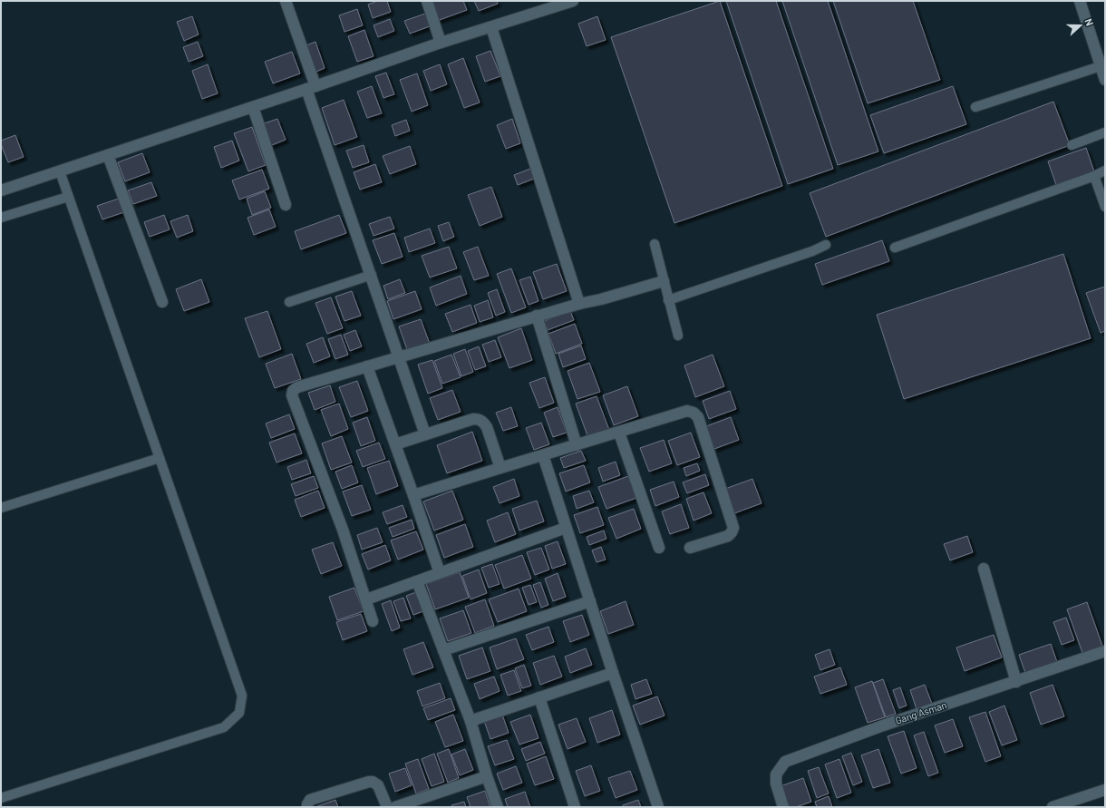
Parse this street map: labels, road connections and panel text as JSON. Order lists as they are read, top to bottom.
{
  "streets": {
    "street": ["Gang Asman"]
  },
  "north": "right"
}
